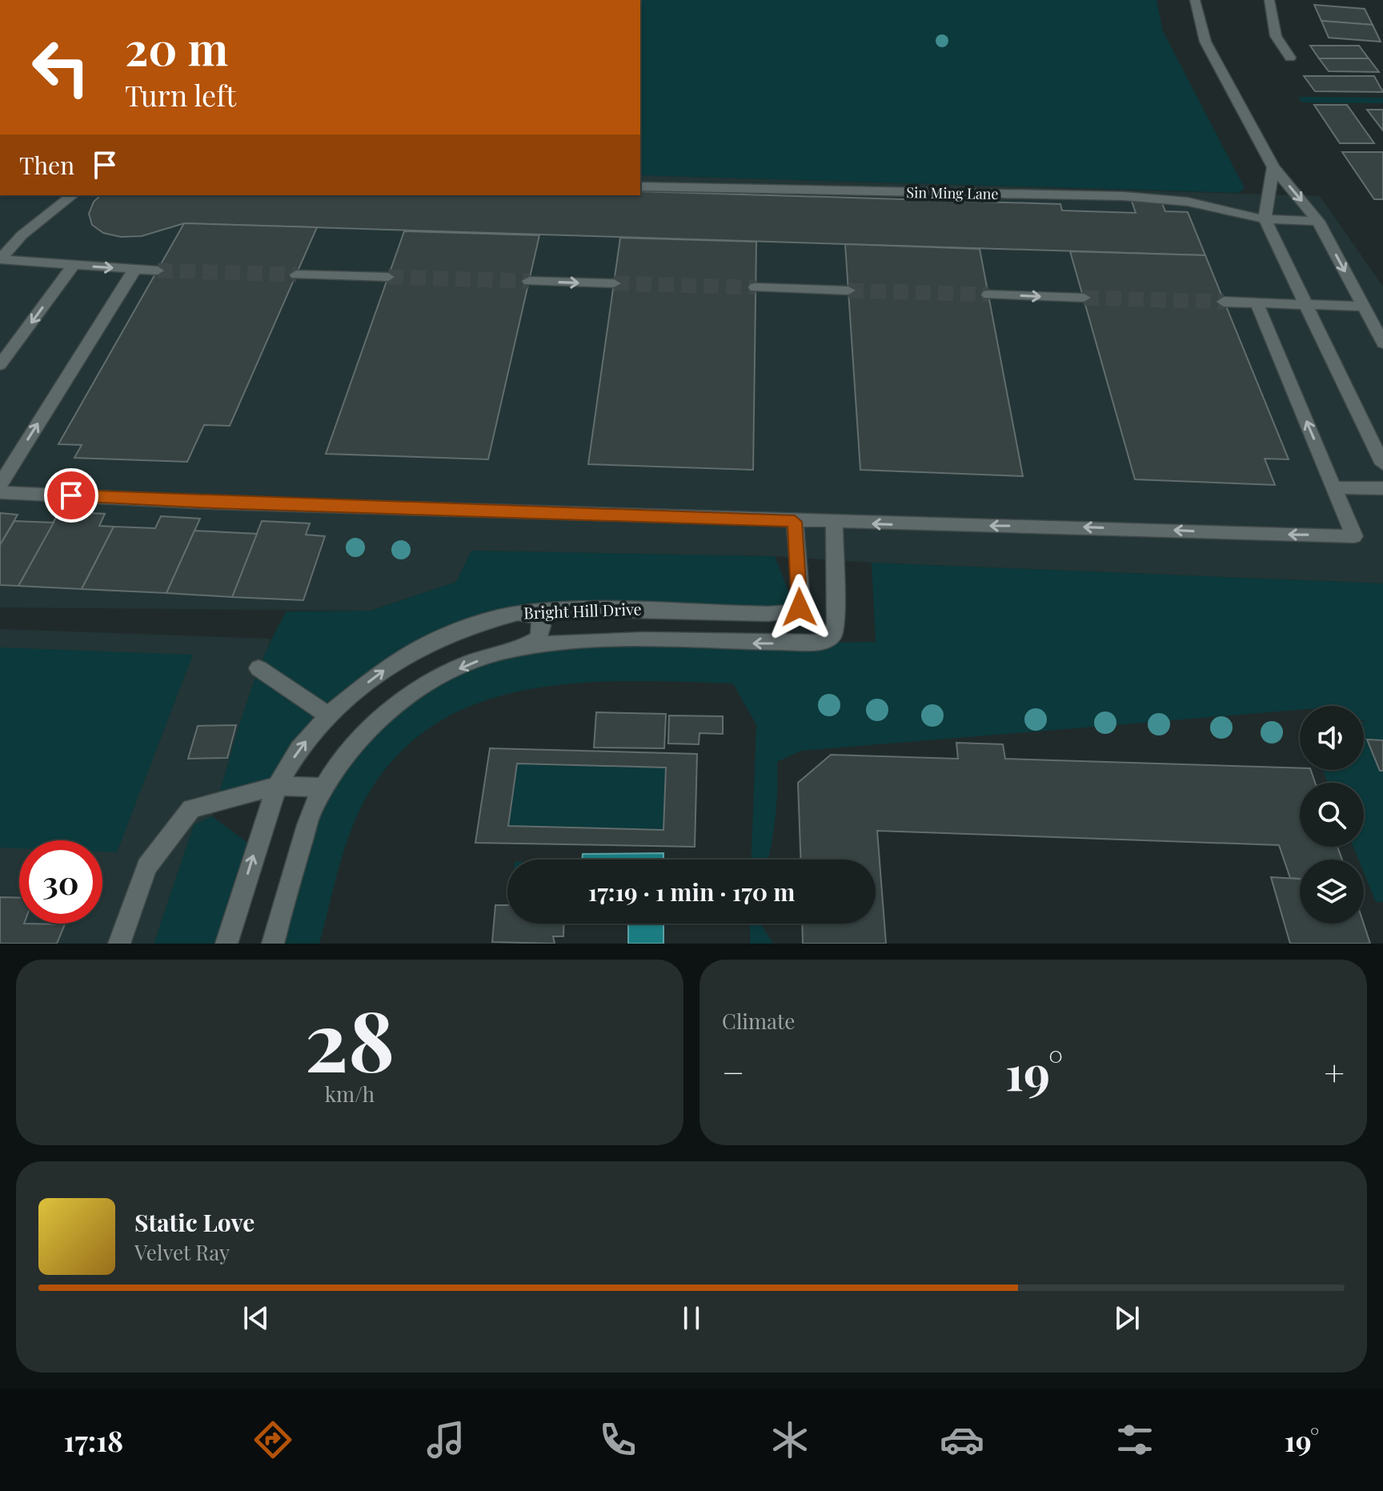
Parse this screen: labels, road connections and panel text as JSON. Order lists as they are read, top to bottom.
{
  "streets": {
    "street": ["Sin Ming Lane", "Bright Hill Drive"]
  },
  "page": {
    "turn": ["20 m", "Turn left"],
    "then": "Then",
    "limit": "30",
    "trip": "17:19 · 1 min · 170 m",
    "tile": [
      ["28", "km/h"],
      "Climate"
    ],
    "heat": ["−", "19°", "+"],
    "song": ["Static Love", "Velvet Ray"],
    "tabs": ["17:18", "19°"]
  }
}
